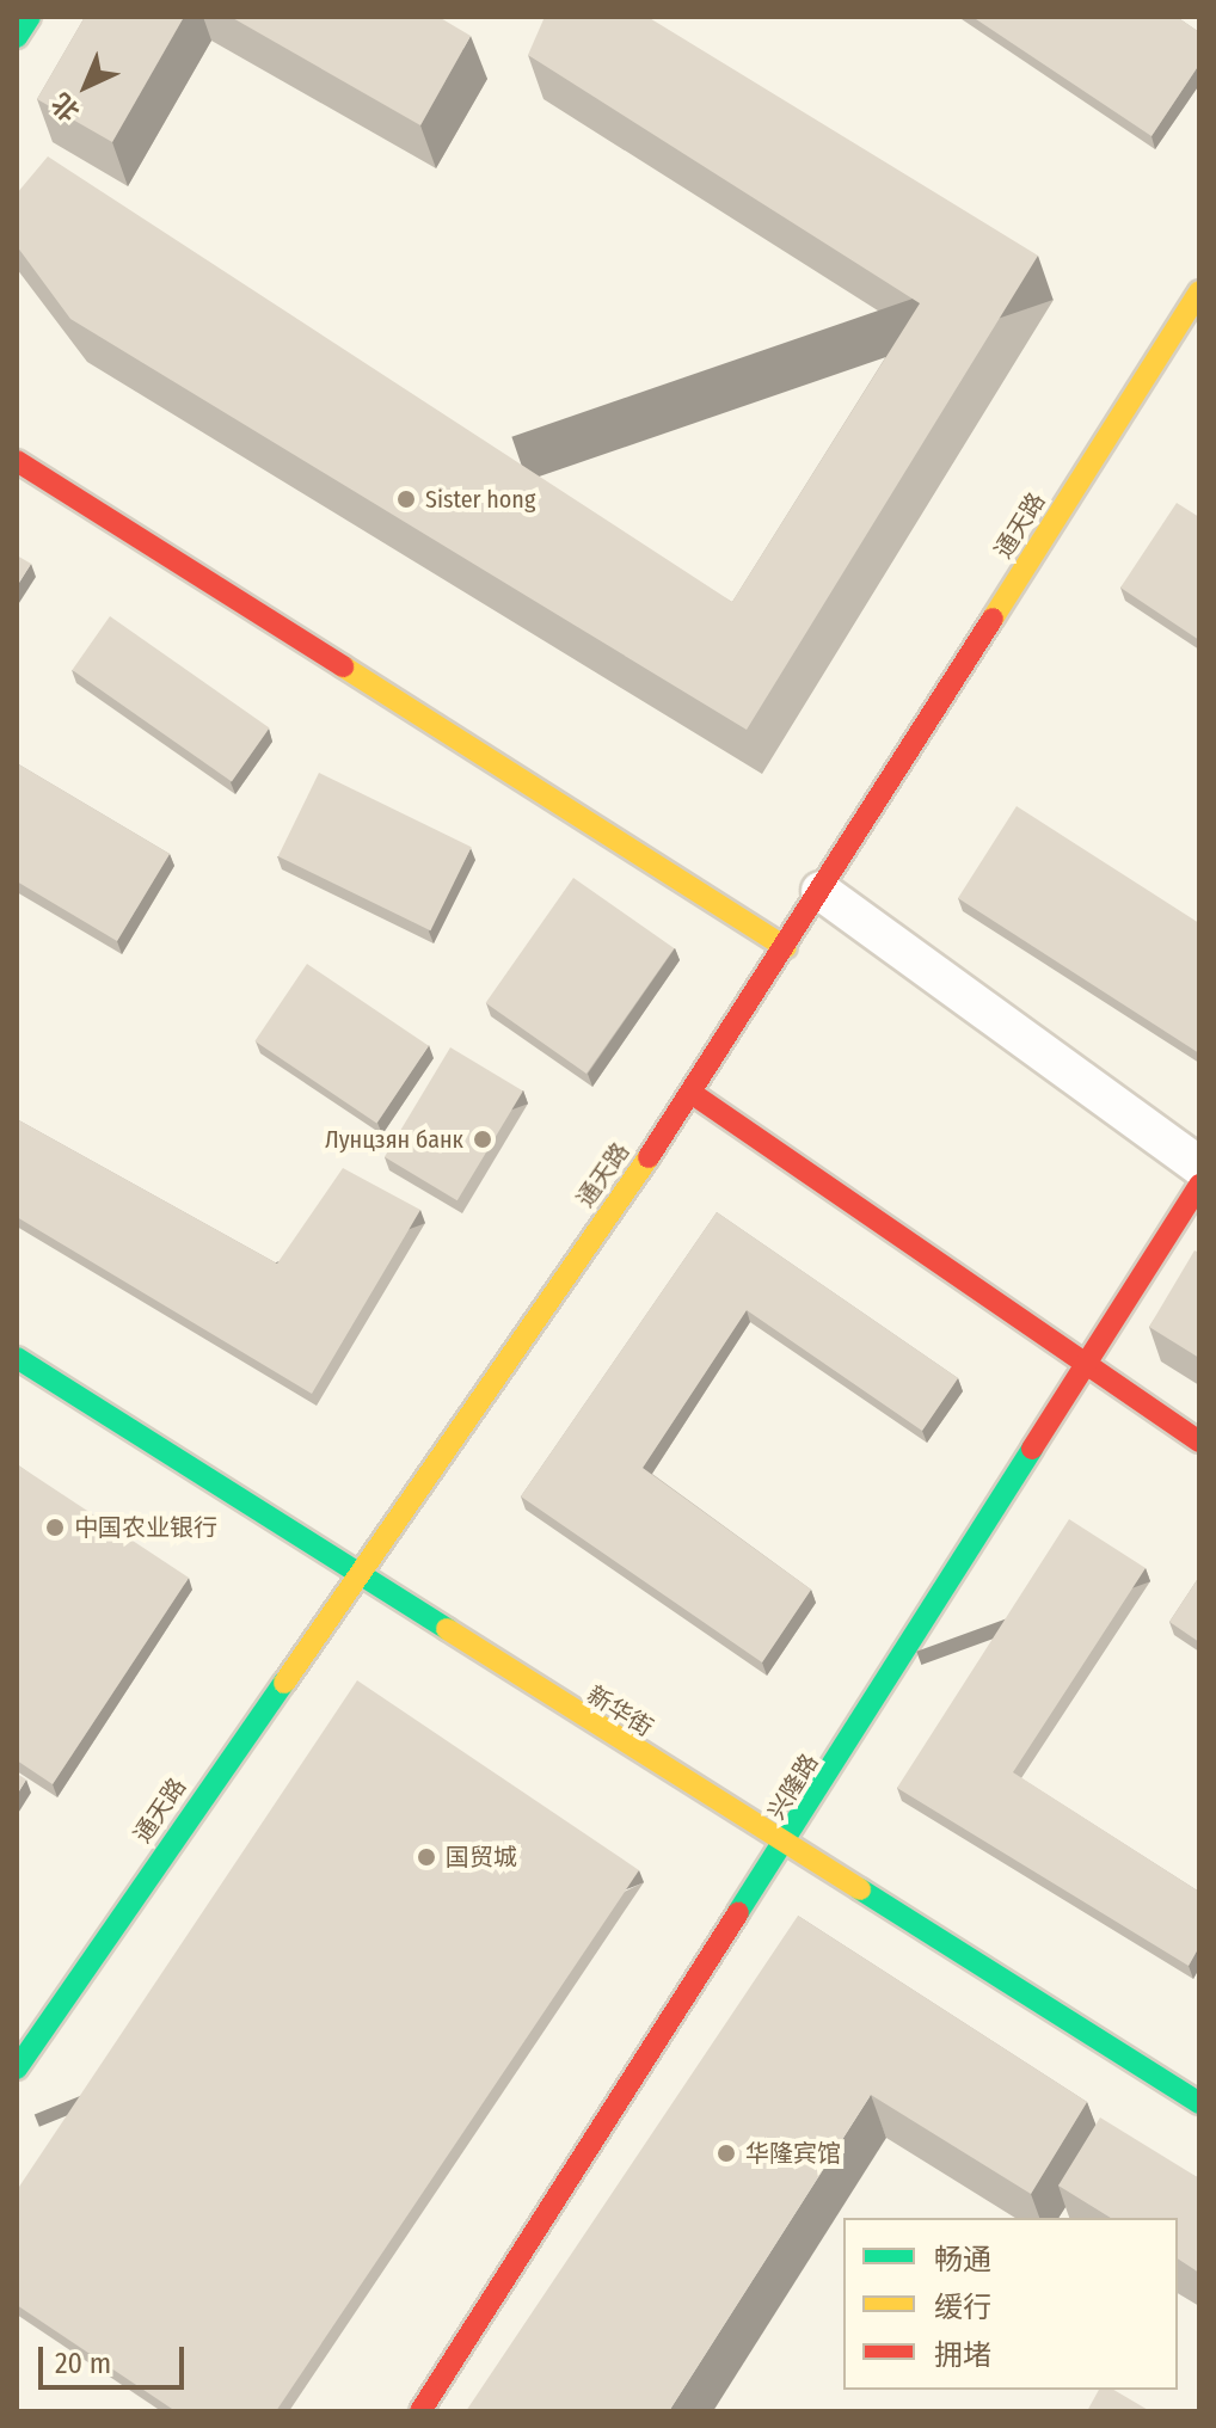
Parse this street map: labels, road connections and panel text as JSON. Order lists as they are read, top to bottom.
{
  "streets": {
    "main road": ["通天路", "新华街", "兴隆路"]
  },
  "crossings": [
    ["通天路", "新华街"],
    ["新华街", "兴隆路"]
  ],
  "places": [
    "Sister hong",
    "Лунцзян банк",
    "中国农业银行",
    "国贸城",
    "华隆宾馆"
  ],
  "legend": ["畅通", "缓行", "拥堵"],
  "scale_bar": "20 m",
  "north": "bottom left"
}
